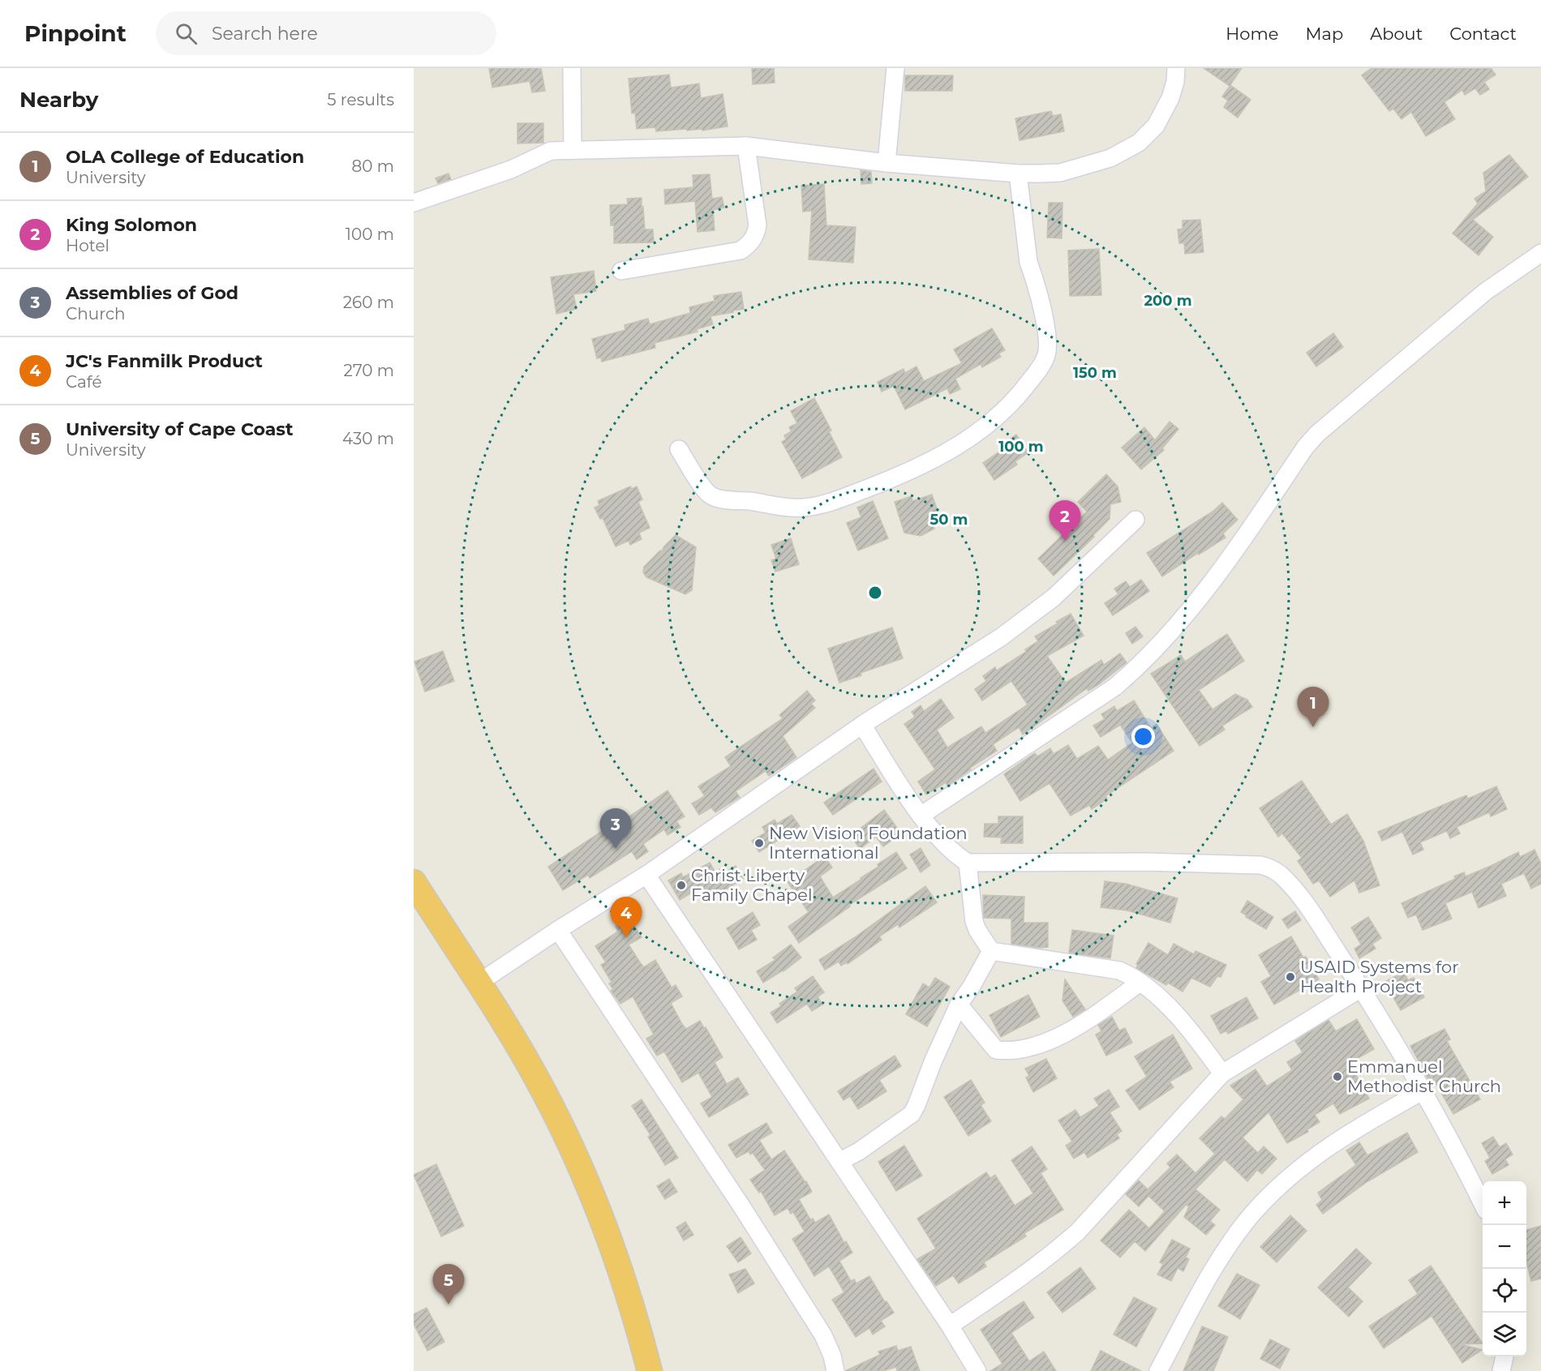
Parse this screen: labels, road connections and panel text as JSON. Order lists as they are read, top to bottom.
{
  "places": [
    "New Vision Foundation International",
    "Christ Liberty Family Chapel",
    "USAID Systems for Health Project",
    "Emmanuel Methodist Church"
  ],
  "page": {
    "header": "Pinpoint",
    "search": "Search here",
    "nav": [
      "Home",
      "Map",
      "About",
      "Contact"
    ],
    "heading": ["Nearby", "5 results"],
    "list": [
      {
        "mark": "1",
        "name": "OLA College of Education",
        "note": "University",
        "value": "80 m"
      },
      {
        "mark": "2",
        "name": "King Solomon",
        "note": "Hotel",
        "value": "100 m"
      },
      {
        "mark": "3",
        "name": "Assemblies of God",
        "note": "Church",
        "value": "260 m"
      },
      {
        "mark": "4",
        "name": "JC's Fanmilk Product",
        "note": "Café",
        "value": "270 m"
      },
      {
        "mark": "5",
        "name": "University of Cape Coast",
        "note": "University",
        "value": "430 m"
      }
    ],
    "pins": [
      "2",
      "1",
      "3",
      "4",
      "5"
    ],
    "map_buttons": ["+", "−"]
  },
  "rings": [
    "200 m",
    "150 m",
    "100 m",
    "50 m"
  ]
}
